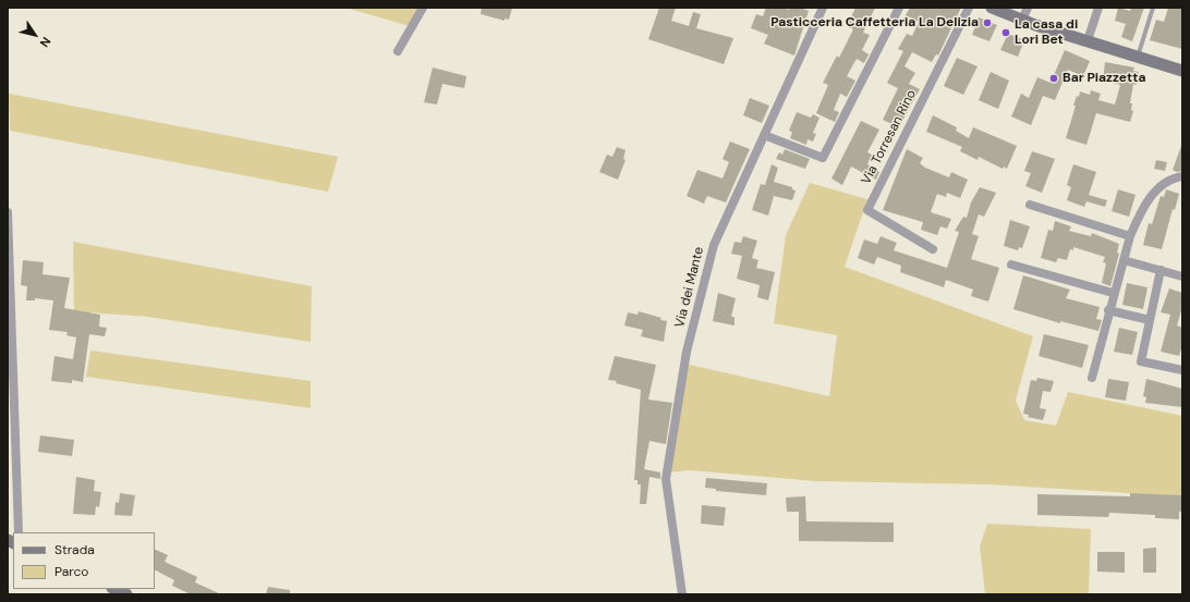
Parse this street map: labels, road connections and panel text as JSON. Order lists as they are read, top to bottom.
{
  "streets": {
    "street": ["Via Torresan Rino", "Via dei Mante"]
  },
  "places": ["Pasticceria Caffetteria La Delizia", "La casa di Lori Bet", "Bar Piazzetta"],
  "legend": ["Strada", "Parco"],
  "north": "bottom right"
}
